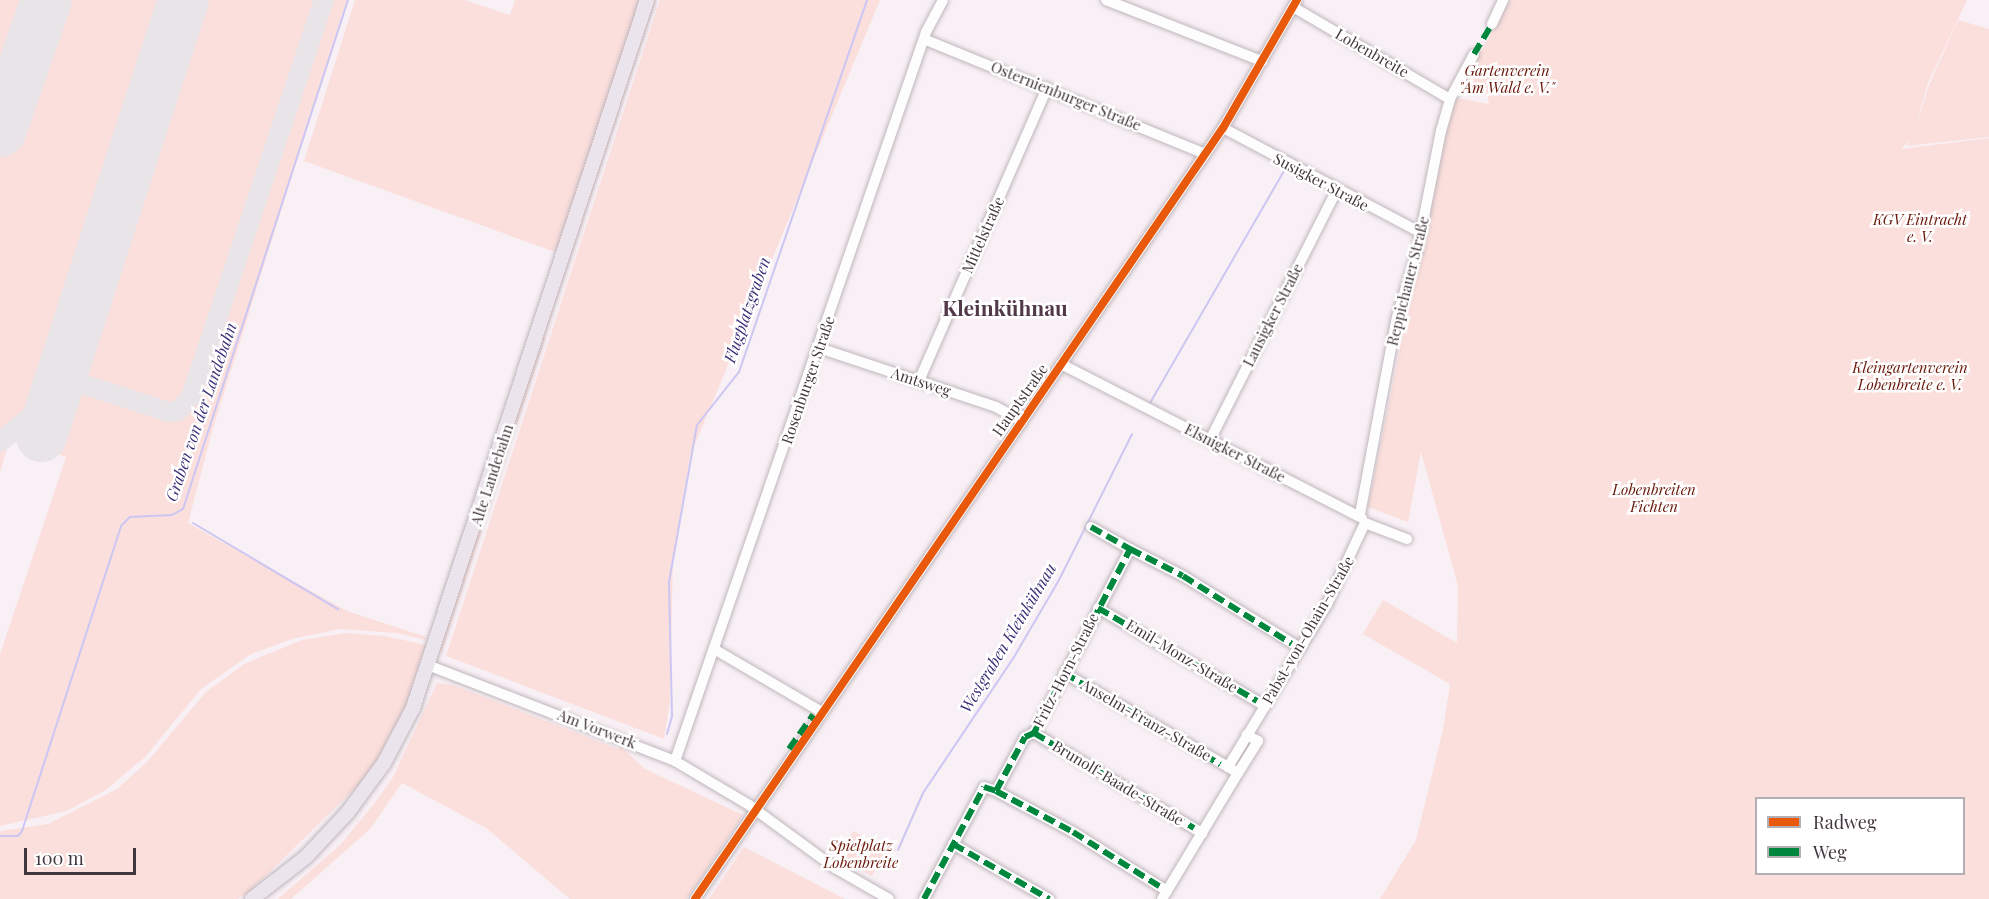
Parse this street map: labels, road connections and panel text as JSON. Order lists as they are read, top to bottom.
{
  "streets": {
    "main road": ["Alte Landebahn"],
    "street": [
      "Lobenbreite",
      "Osternienburger Straße",
      "Susigker Straße",
      "Mittelstraße",
      "Reppichauer Straße",
      "Lausigker Straße",
      "Rosenburger Straße",
      "Amtsweg",
      "Hauptstraße",
      "Elsnigker Straße",
      "Pabst-von-Ohain-Straße",
      "Emil-Monz-Straße",
      "Fritz-Horn-Straße",
      "Anselm-Franz-Straße",
      "Am Vorwerk",
      "Brunolf-Baade-Straße"
    ]
  },
  "crossings": [
    ["Lobenbreite", "Reppichauer Straße"],
    ["Lobenbreite", "Hauptstraße"],
    ["Osternienburger Straße", "Mittelstraße"],
    ["Osternienburger Straße", "Rosenburger Straße"],
    ["Osternienburger Straße", "Hauptstraße"],
    ["Susigker Straße", "Reppichauer Straße"],
    ["Susigker Straße", "Lausigker Straße"],
    ["Susigker Straße", "Hauptstraße"],
    ["Mittelstraße", "Amtsweg"],
    ["Reppichauer Straße", "Elsnigker Straße"],
    ["Reppichauer Straße", "Pabst-von-Ohain-Straße"],
    ["Lausigker Straße", "Elsnigker Straße"],
    ["Rosenburger Straße", "Amtsweg"],
    ["Rosenburger Straße", "Am Vorwerk"],
    ["Amtsweg", "Hauptstraße"],
    ["Hauptstraße", "Elsnigker Straße"],
    ["Hauptstraße", "Am Vorwerk"],
    ["Elsnigker Straße", "Pabst-von-Ohain-Straße"],
    ["Alte Landebahn", "Am Vorwerk"],
    ["Pabst-von-Ohain-Straße", "Emil-Monz-Straße"],
    ["Pabst-von-Ohain-Straße", "Anselm-Franz-Straße"],
    ["Pabst-von-Ohain-Straße", "Brunolf-Baade-Straße"],
    ["Emil-Monz-Straße", "Fritz-Horn-Straße"],
    ["Fritz-Horn-Straße", "Anselm-Franz-Straße"],
    ["Fritz-Horn-Straße", "Brunolf-Baade-Straße"]
  ],
  "districts": ["Kleinkühnau"],
  "water": ["Flugplatzgraben", "Graben von der Landebahn", "Westgraben Kleinkühnau"],
  "parks": [
    "Gartenverein \"Am Wald e. V.\"",
    "KGV Eintracht e. V.",
    "Kleingartenverein Lobenbreite e. V.",
    "Lobenbreiten Fichten",
    "Spielplatz Lobenbreite"
  ],
  "legend": ["Radweg", "Weg"],
  "scale_bar": "100 m"
}
